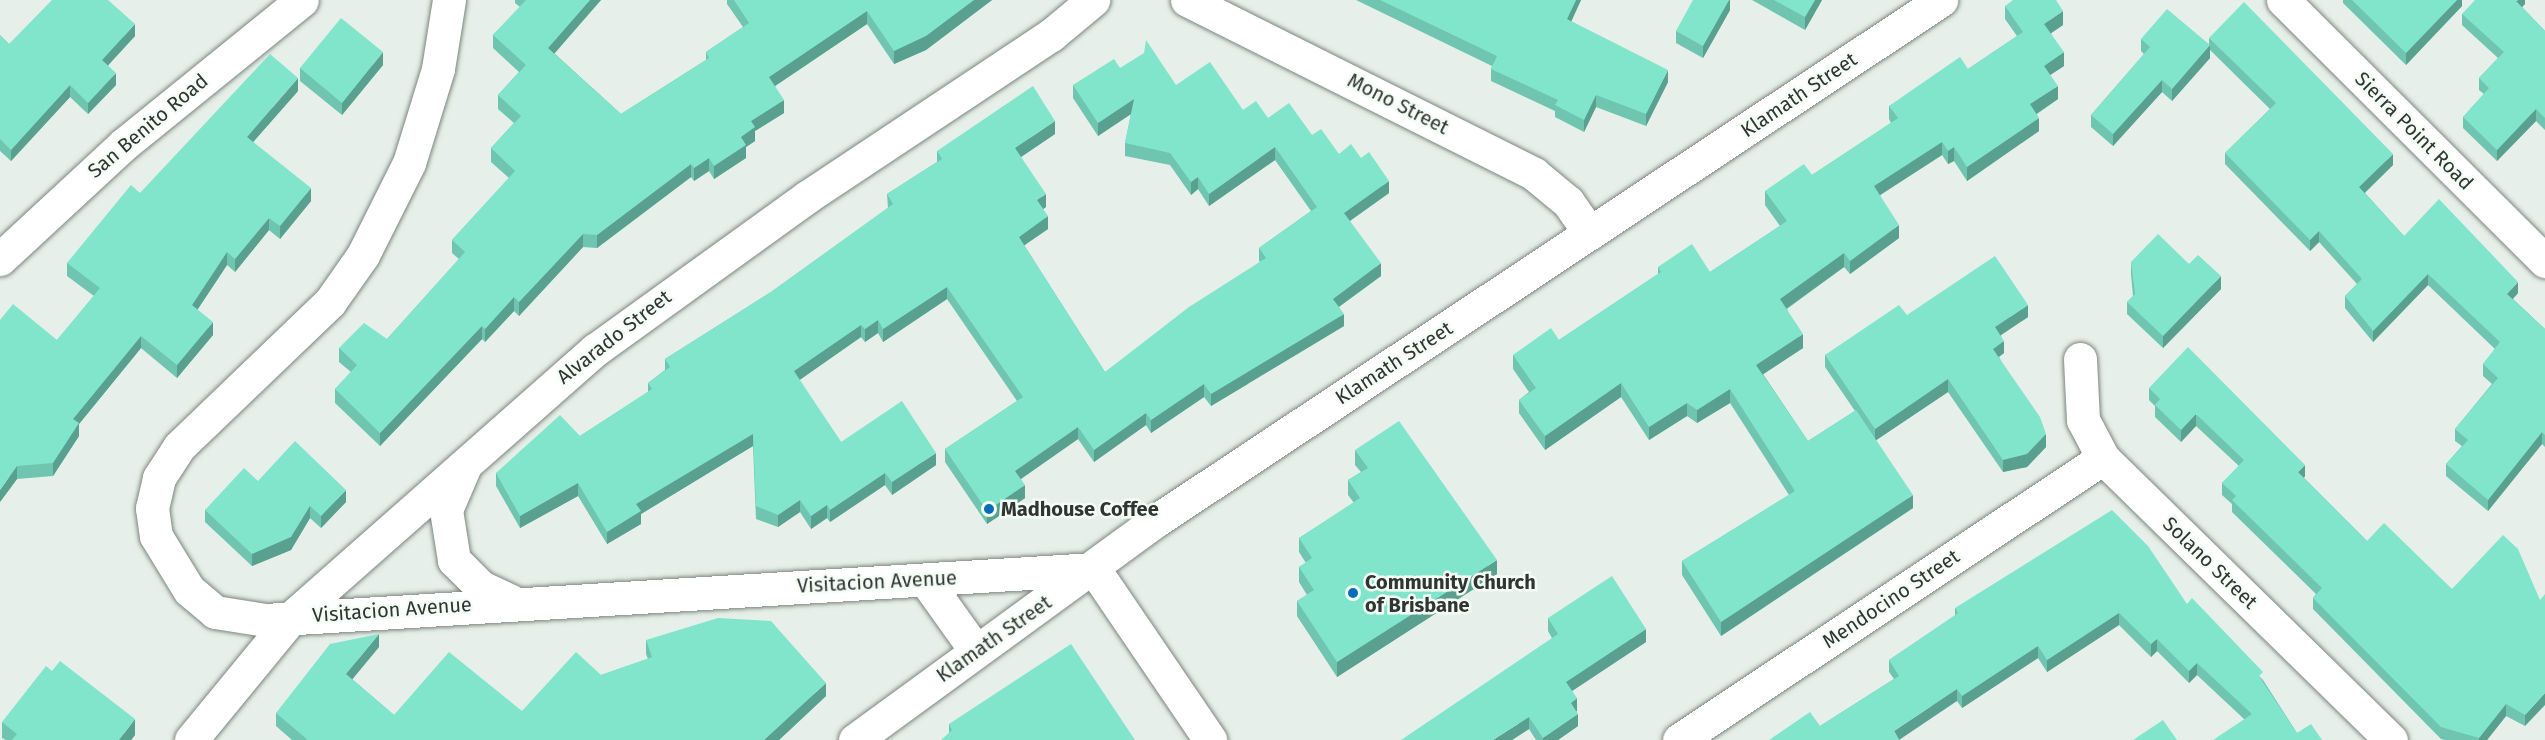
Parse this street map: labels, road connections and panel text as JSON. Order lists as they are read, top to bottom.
{
  "streets": {
    "street": [
      "Klamath Street",
      "Mono Street",
      "San Benito Road",
      "Sierra Point Road",
      "Alvarado Street",
      "Solano Street",
      "Visitacion Avenue",
      "Mendocino Street"
    ]
  },
  "crossings": [
    ["Klamath Street", "Mono Street"],
    ["Klamath Street", "Visitacion Avenue"],
    ["Alvarado Street", "Visitacion Avenue"],
    ["Solano Street", "Mendocino Street"]
  ],
  "places": ["Madhouse Coffee", "Community Church of Brisbane"]
}
